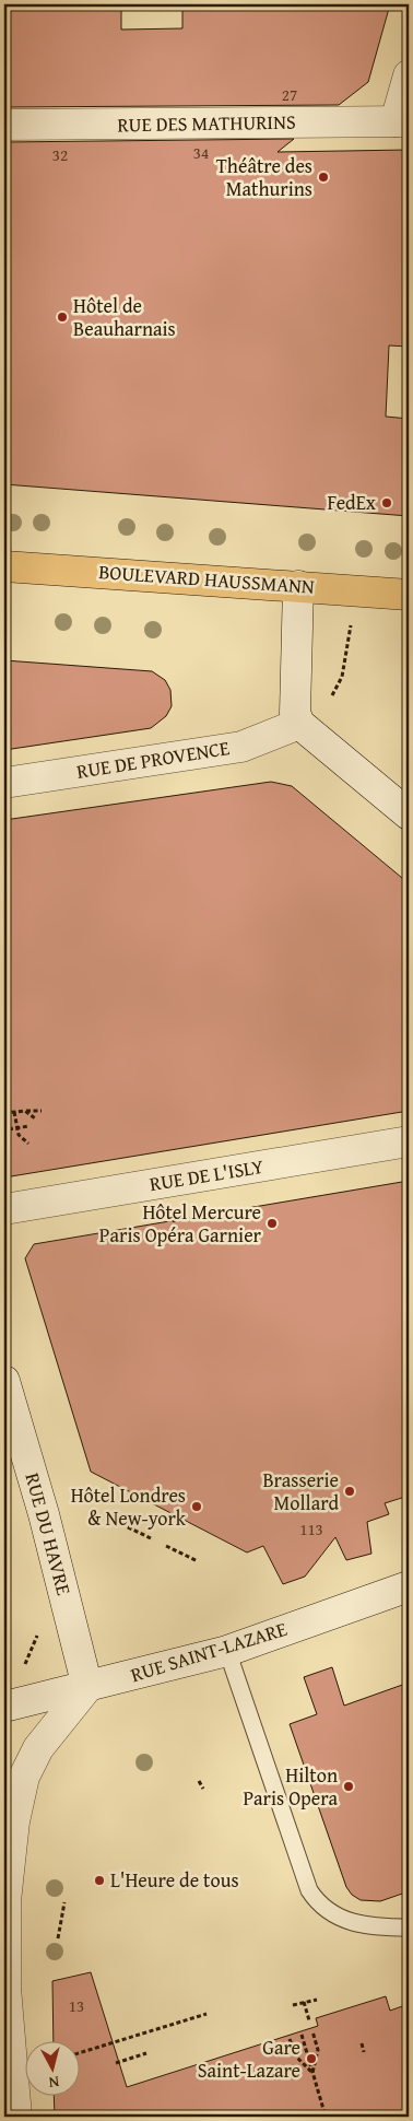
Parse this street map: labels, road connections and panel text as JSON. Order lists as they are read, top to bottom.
{
  "streets": {
    "main road": ["BOULEVARD HAUSSMANN"],
    "street": [
      "RUE DES MATHURINS",
      "RUE DE PROVENCE",
      "RUE DE L'ISLY",
      "RUE DU HAVRE",
      "RUE SAINT-LAZARE"
    ]
  },
  "crossings": [
    ["RUE DU HAVRE", "RUE SAINT-LAZARE"]
  ],
  "places": [
    "Théâtre des Mathurins",
    "Hôtel de Beauharnais",
    "FedEx",
    "Hôtel Mercure Paris Opéra Garnier",
    "Brasserie Mollard",
    "Hôtel Londres & New-york",
    "Hilton Paris Opera",
    "L'Heure de tous",
    "Gare Saint-Lazare"
  ],
  "house_numbers": [
    "27",
    "34",
    "32",
    "113",
    "13"
  ],
  "north": "bottom"
}
